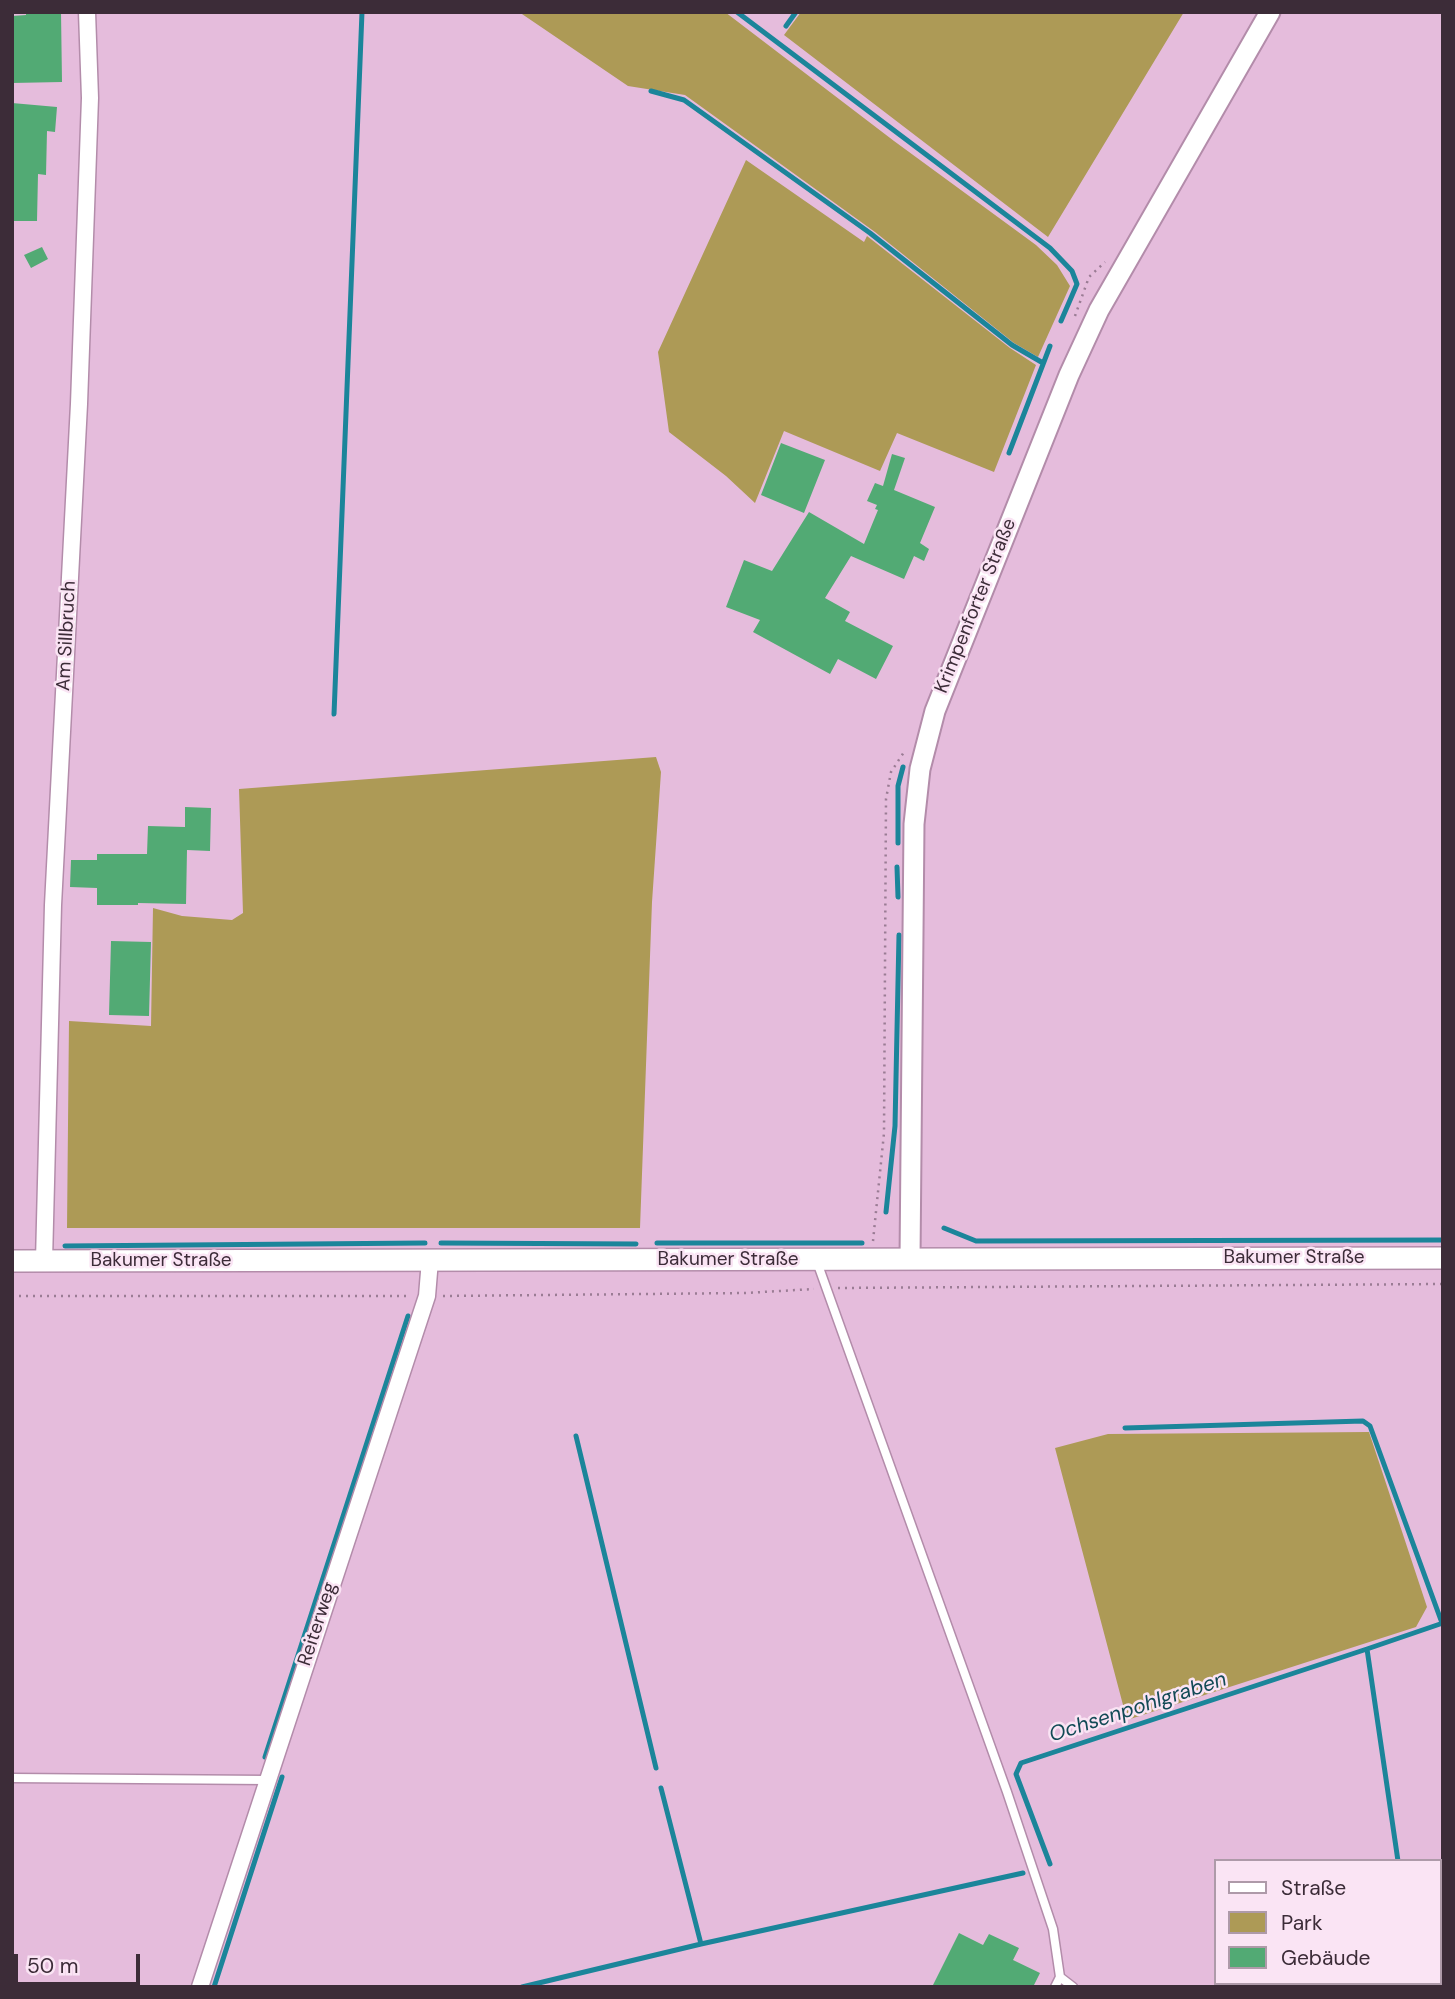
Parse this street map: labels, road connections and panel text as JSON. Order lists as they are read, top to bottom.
{
  "streets": {
    "main road": ["Bakumer Straße"],
    "street": ["Krimpenforter Straße", "Am Sillbruch", "Reiterweg"]
  },
  "crossings": [
    ["Krimpenforter Straße", "Bakumer Straße"],
    ["Am Sillbruch", "Bakumer Straße"],
    ["Bakumer Straße", "Reiterweg"]
  ],
  "water": ["Ochsenpohlgraben"],
  "legend": ["Straße", "Park", "Gebäude"],
  "scale_bar": "50 m"
}
